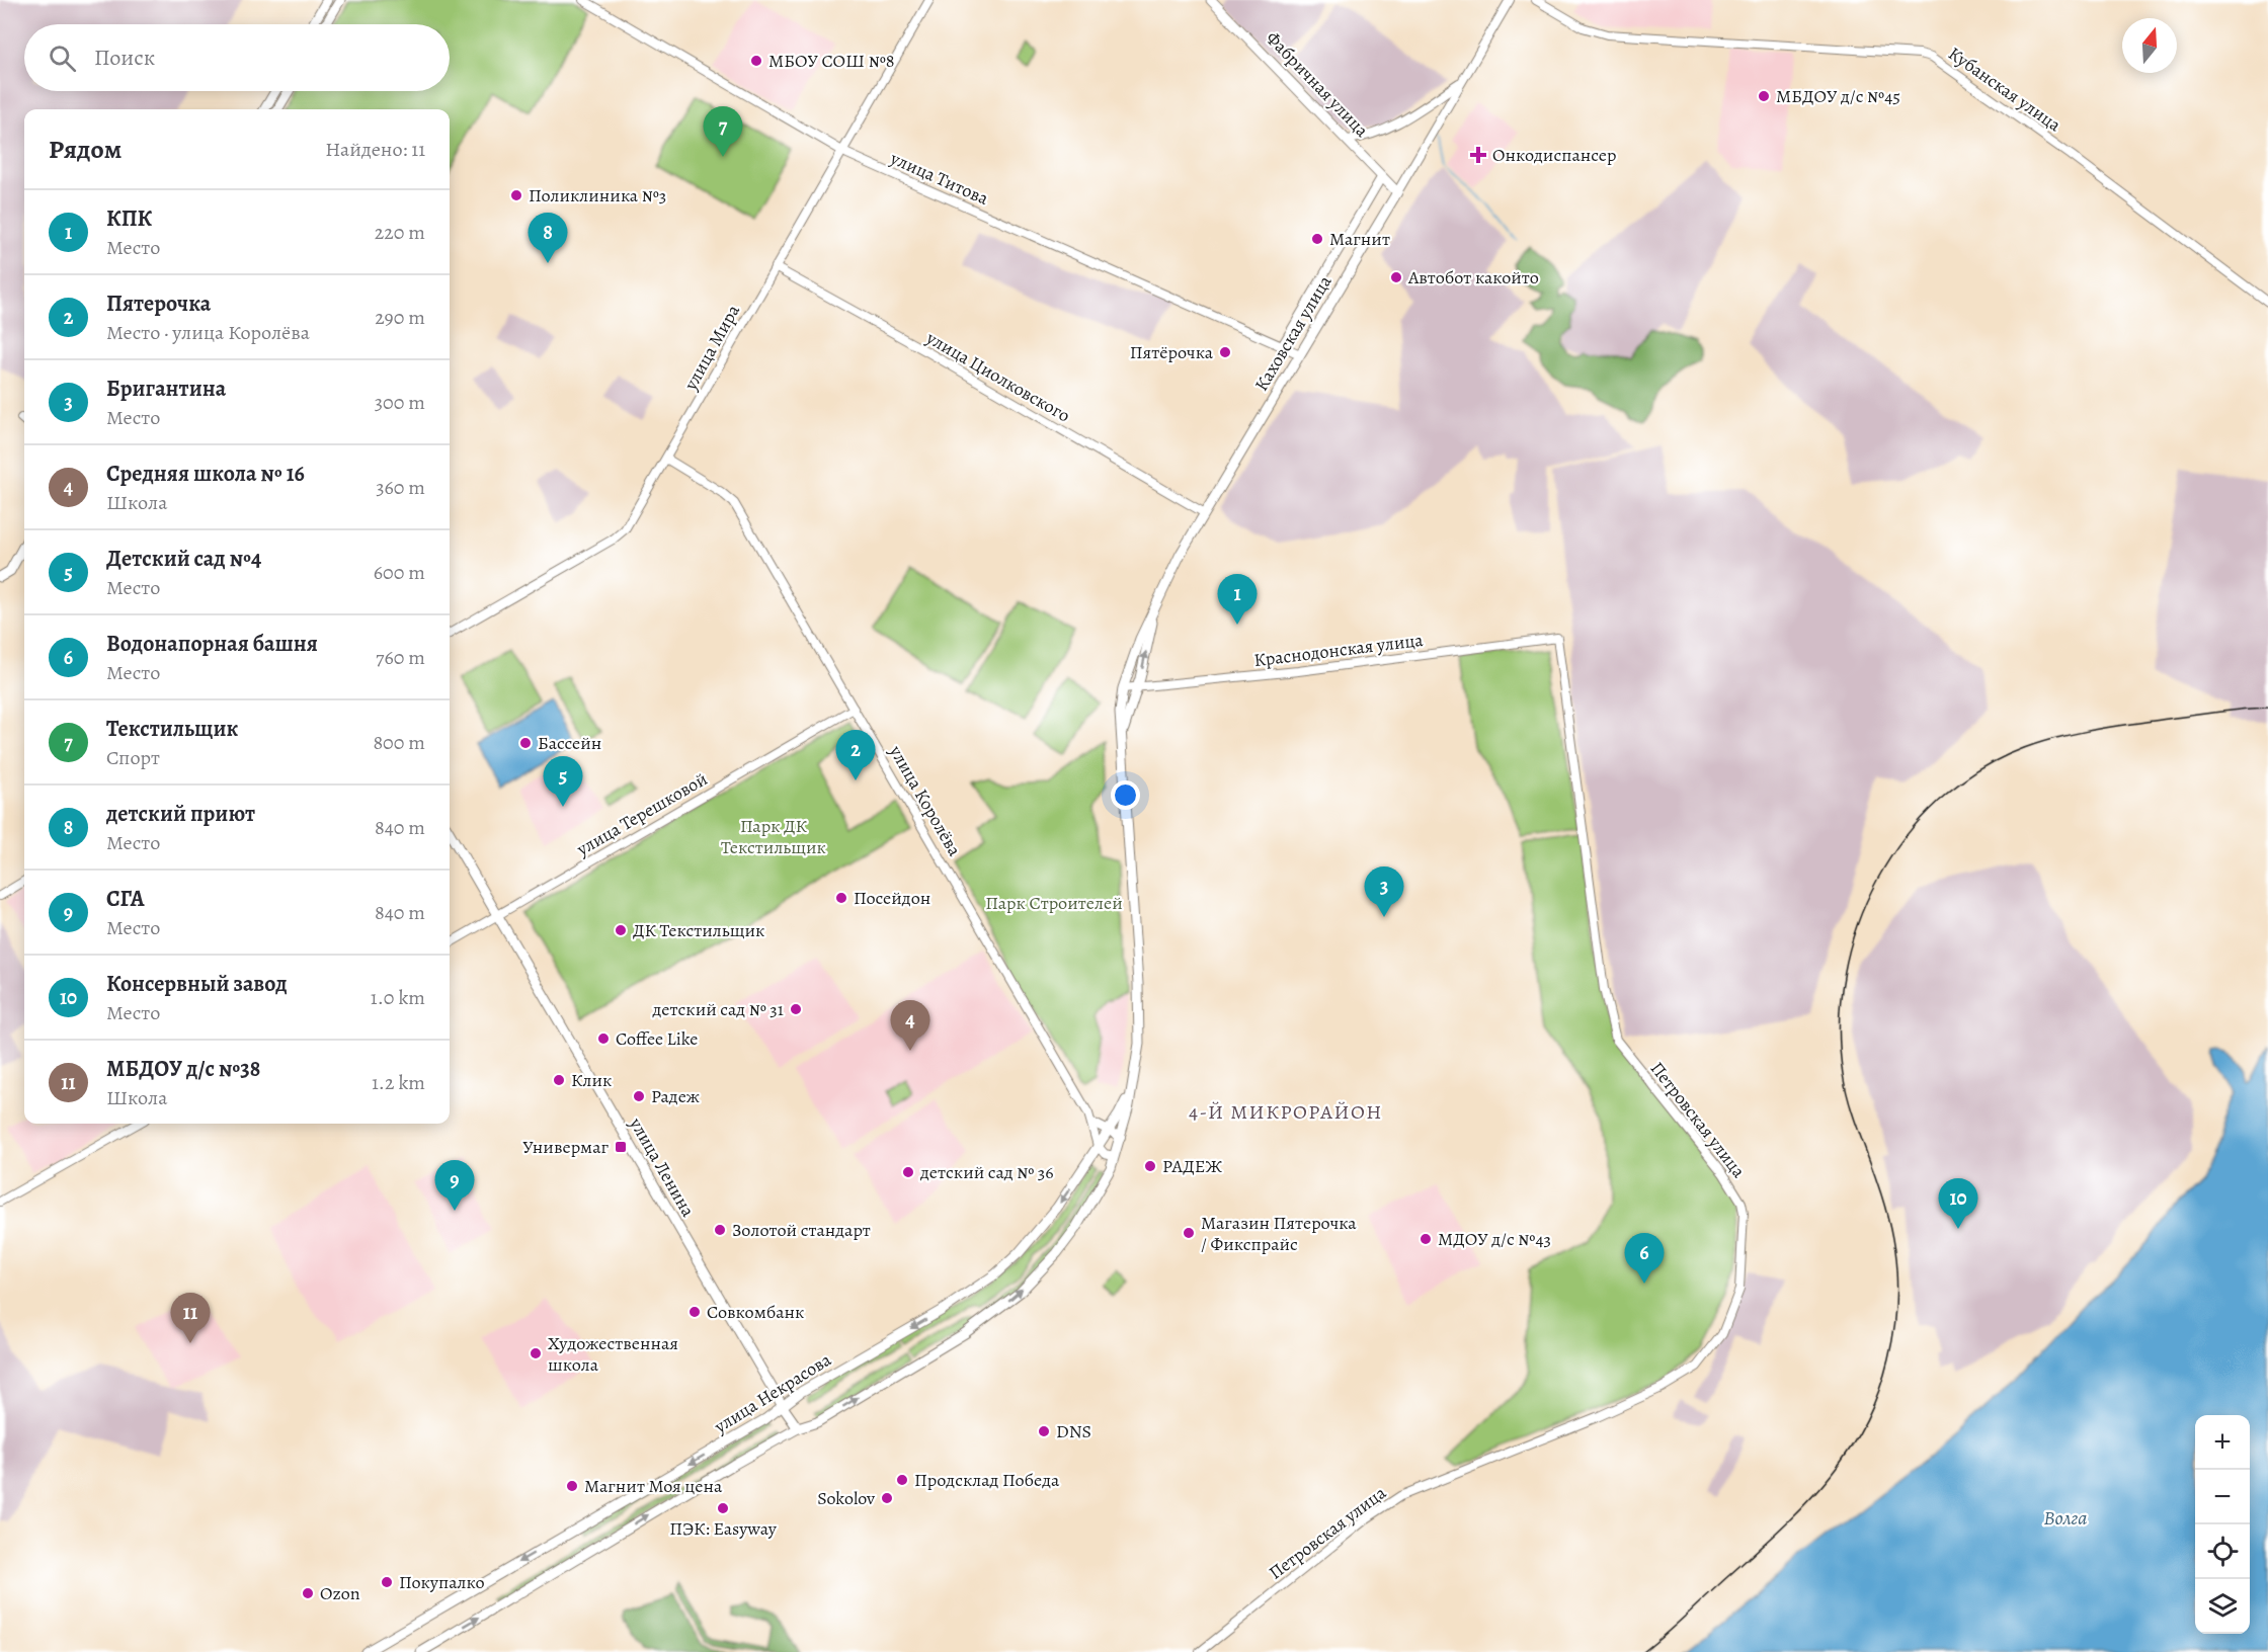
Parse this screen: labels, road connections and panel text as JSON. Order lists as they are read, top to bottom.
{
  "streets": {
    "main road": [
      "Фабричная улица",
      "Каховская улица",
      "улица Ленина",
      "улица Некрасова"
    ],
    "street": [
      "Кубанская улица",
      "улица Титова",
      "улица Мира",
      "улица Циолковского",
      "Краснодонская улица",
      "улица Королёва",
      "улица Терешковой",
      "Петровская улица"
    ]
  },
  "crossings": [
    ["Фабричная улица", "Каховская улица"],
    ["улица Титова", "Каховская улица"],
    ["улица Титова", "улица Мира"],
    ["Каховская улица", "улица Циолковского"],
    ["Каховская улица", "Краснодонская улица"],
    ["Каховская улица", "улица Некрасова"],
    ["улица Мира", "улица Циолковского"],
    ["улица Мира", "улица Королёва"],
    ["Краснодонская улица", "Петровская улица"],
    ["Краснодонская улица", "улица Некрасова"],
    ["улица Королёва", "улица Терешковой"],
    ["улица Королёва", "улица Некрасова"],
    ["улица Терешковой", "улица Ленина"],
    ["улица Ленина", "улица Некрасова"]
  ],
  "districts": ["4-Й МИКРОРАЙОН"],
  "water": ["Волга"],
  "parks": ["Парк ДК Текстильщик", "Парк Строителей"],
  "places": {
    "other": [
      "МБОУ СОШ №8",
      "МБДОУ д/с №45",
      "Поликлиника №3",
      "Магнит",
      "Автобот какойто",
      "Пятёрочка",
      "Бассейн",
      "Посейдон",
      "ДК Текстильщик",
      "детский сад № 31",
      "Coffee Like",
      "Клик",
      "Радеж",
      "РАДЕЖ",
      "детский сад № 36",
      "Золотой стандарт",
      "Магазин Пятерочка / Фикспрайс",
      "МДОУ д/с №43",
      "Совкомбанк",
      "Художественная школа",
      "DNS",
      "Продсклад Победа",
      "Магнит Моя цена",
      "Sokolov",
      "ПЭК: Easyway",
      "Покупалко",
      "Ozon"
    ],
    "health": ["Онкодиспансер"],
    "transit": ["Универмаг"]
  },
  "north": "top",
  "page": {
    "search": "Поиск",
    "pins": [
      "7",
      "8",
      "1",
      "2",
      "5",
      "3",
      "4",
      "9",
      "10",
      "6",
      "11"
    ],
    "heading": ["Рядом", "Найдено: 11"],
    "list": [
      {
        "mark": "1",
        "name": "КПК",
        "note": "Место",
        "value": "220 m"
      },
      {
        "mark": "2",
        "name": "Пятерочка",
        "note": "Место · улица Королёва",
        "value": "290 m"
      },
      {
        "mark": "3",
        "name": "Бригантина",
        "note": "Место",
        "value": "300 m"
      },
      {
        "mark": "4",
        "name": "Средняя школа № 16",
        "note": "Школа",
        "value": "360 m"
      },
      {
        "mark": "5",
        "name": "Детский сад №4",
        "note": "Место",
        "value": "600 m"
      },
      {
        "mark": "6",
        "name": "Водонапорная башня",
        "note": "Место",
        "value": "760 m"
      },
      {
        "mark": "7",
        "name": "Текстильщик",
        "note": "Спорт",
        "value": "800 m"
      },
      {
        "mark": "8",
        "name": "детский приют",
        "note": "Место",
        "value": "840 m"
      },
      {
        "mark": "9",
        "name": "СГА",
        "note": "Место",
        "value": "840 m"
      },
      {
        "mark": "10",
        "name": "Консервный завод",
        "note": "Место",
        "value": "1.0 km"
      },
      {
        "mark": "11",
        "name": "МБДОУ д/с №38",
        "note": "Школа",
        "value": "1.2 km"
      }
    ],
    "map_buttons": ["+", "−"]
  }
}
